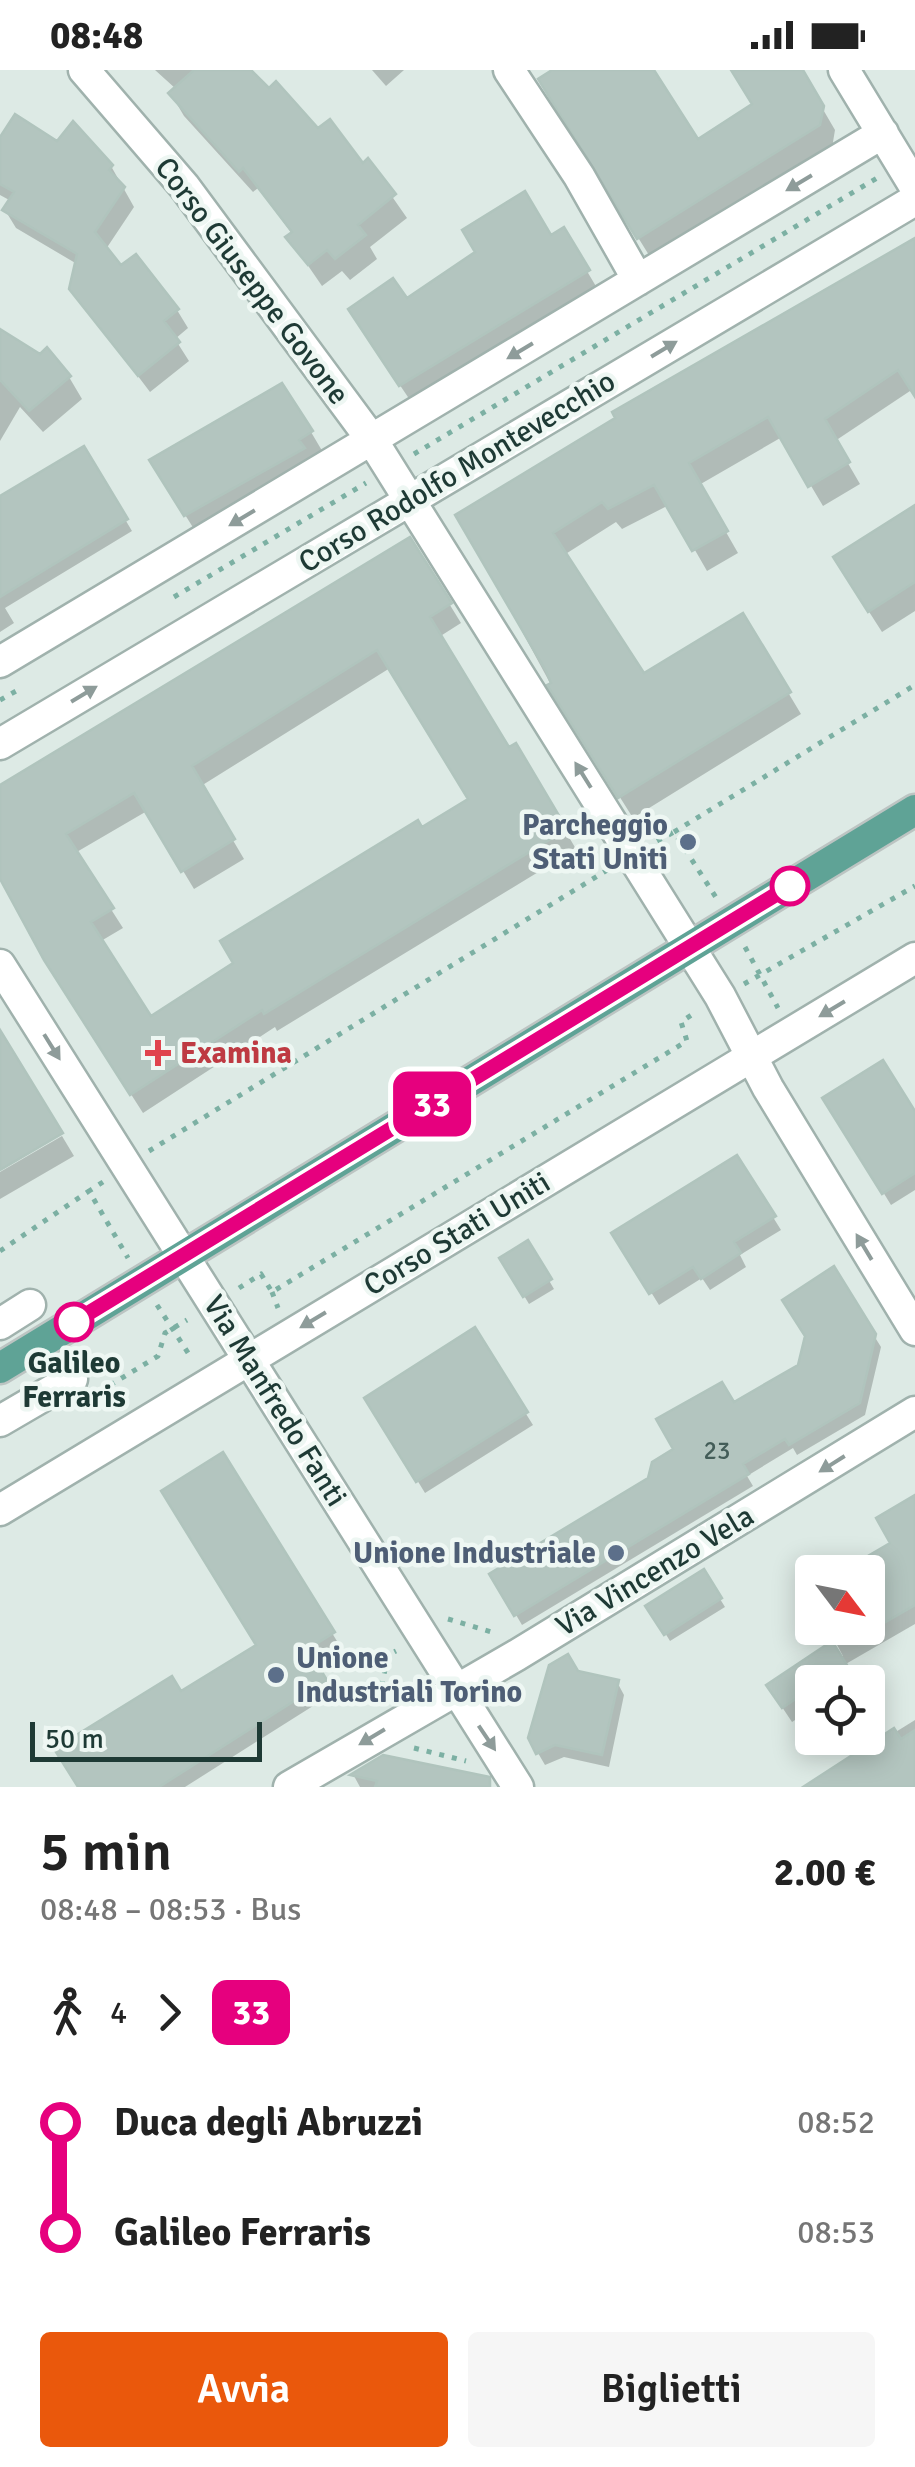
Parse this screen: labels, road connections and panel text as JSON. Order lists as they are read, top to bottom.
{
  "streets": {
    "street": [
      "Corso Giuseppe Govone",
      "Corso Rodolfo Montevecchio",
      "Corso Stati Uniti",
      "Via Manfredo Fanti",
      "Via Vincenzo Vela"
    ]
  },
  "crossings": [
    ["Corso Giuseppe Govone", "Corso Rodolfo Montevecchio"],
    ["Corso Giuseppe Govone", "Corso Stati Uniti"],
    ["Corso Stati Uniti", "Via Manfredo Fanti"],
    ["Via Manfredo Fanti", "Via Vincenzo Vela"]
  ],
  "one_way": [
    "Corso Giuseppe Govone",
    "Corso Stati Uniti",
    "Via Manfredo Fanti",
    "Via Vincenzo Vela"
  ],
  "places": {
    "other": [
      "Parcheggio Stati Uniti",
      "Galileo Ferraris",
      "Unione Industriale",
      "Unione Industriali Torino"
    ],
    "health": ["Examina"]
  },
  "lines": ["bus line 33"],
  "house_numbers": ["23"],
  "scale_bar": "50 m",
  "north": "bottom right",
  "page": {
    "status": "08:48",
    "on_map": "33",
    "scale": "50 m",
    "heading": ["5 min", "08:48 – 08:53 · Bus", "2.00 €"],
    "legs": ["4", "33"],
    "list": [
      {
        "name": "Duca degli Abruzzi",
        "value": "08:52"
      },
      {
        "name": "Galileo Ferraris",
        "value": "08:53"
      }
    ],
    "buttons": ["Avvia", "Biglietti"]
  }
}
